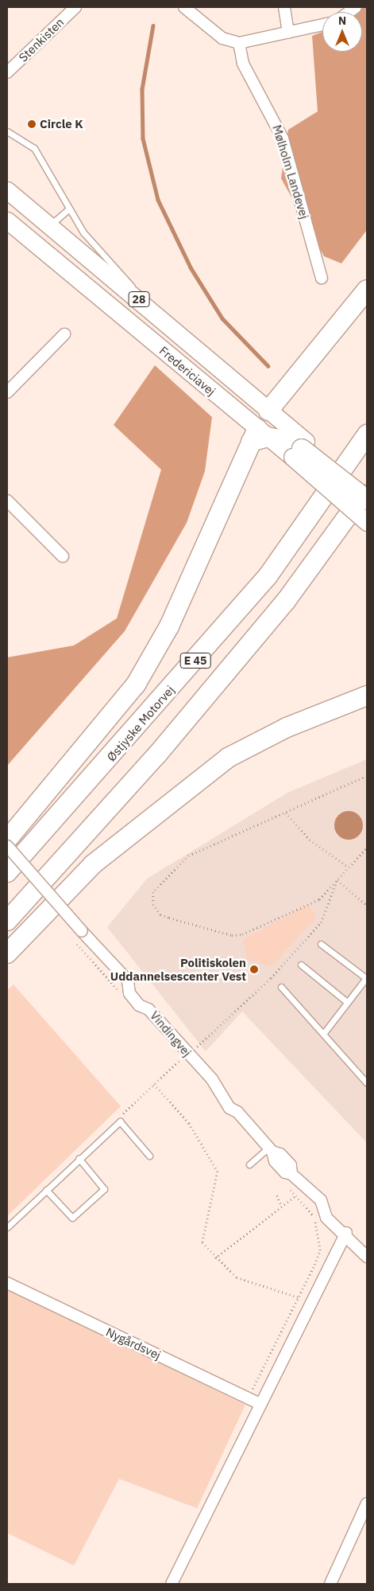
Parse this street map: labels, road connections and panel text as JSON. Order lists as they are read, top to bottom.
{
  "streets": {
    "highway": ["E 45", "Østjyske Motorvej"],
    "main road": ["28", "Fredericiavej"],
    "street": [
      "Stenkisten",
      "Mølholm Landevej",
      "Vindingvej",
      "Nygårdsvej"
    ]
  },
  "places": ["Circle K", "Politiskolen Uddannelsescenter Vest"],
  "north": "top"
}
